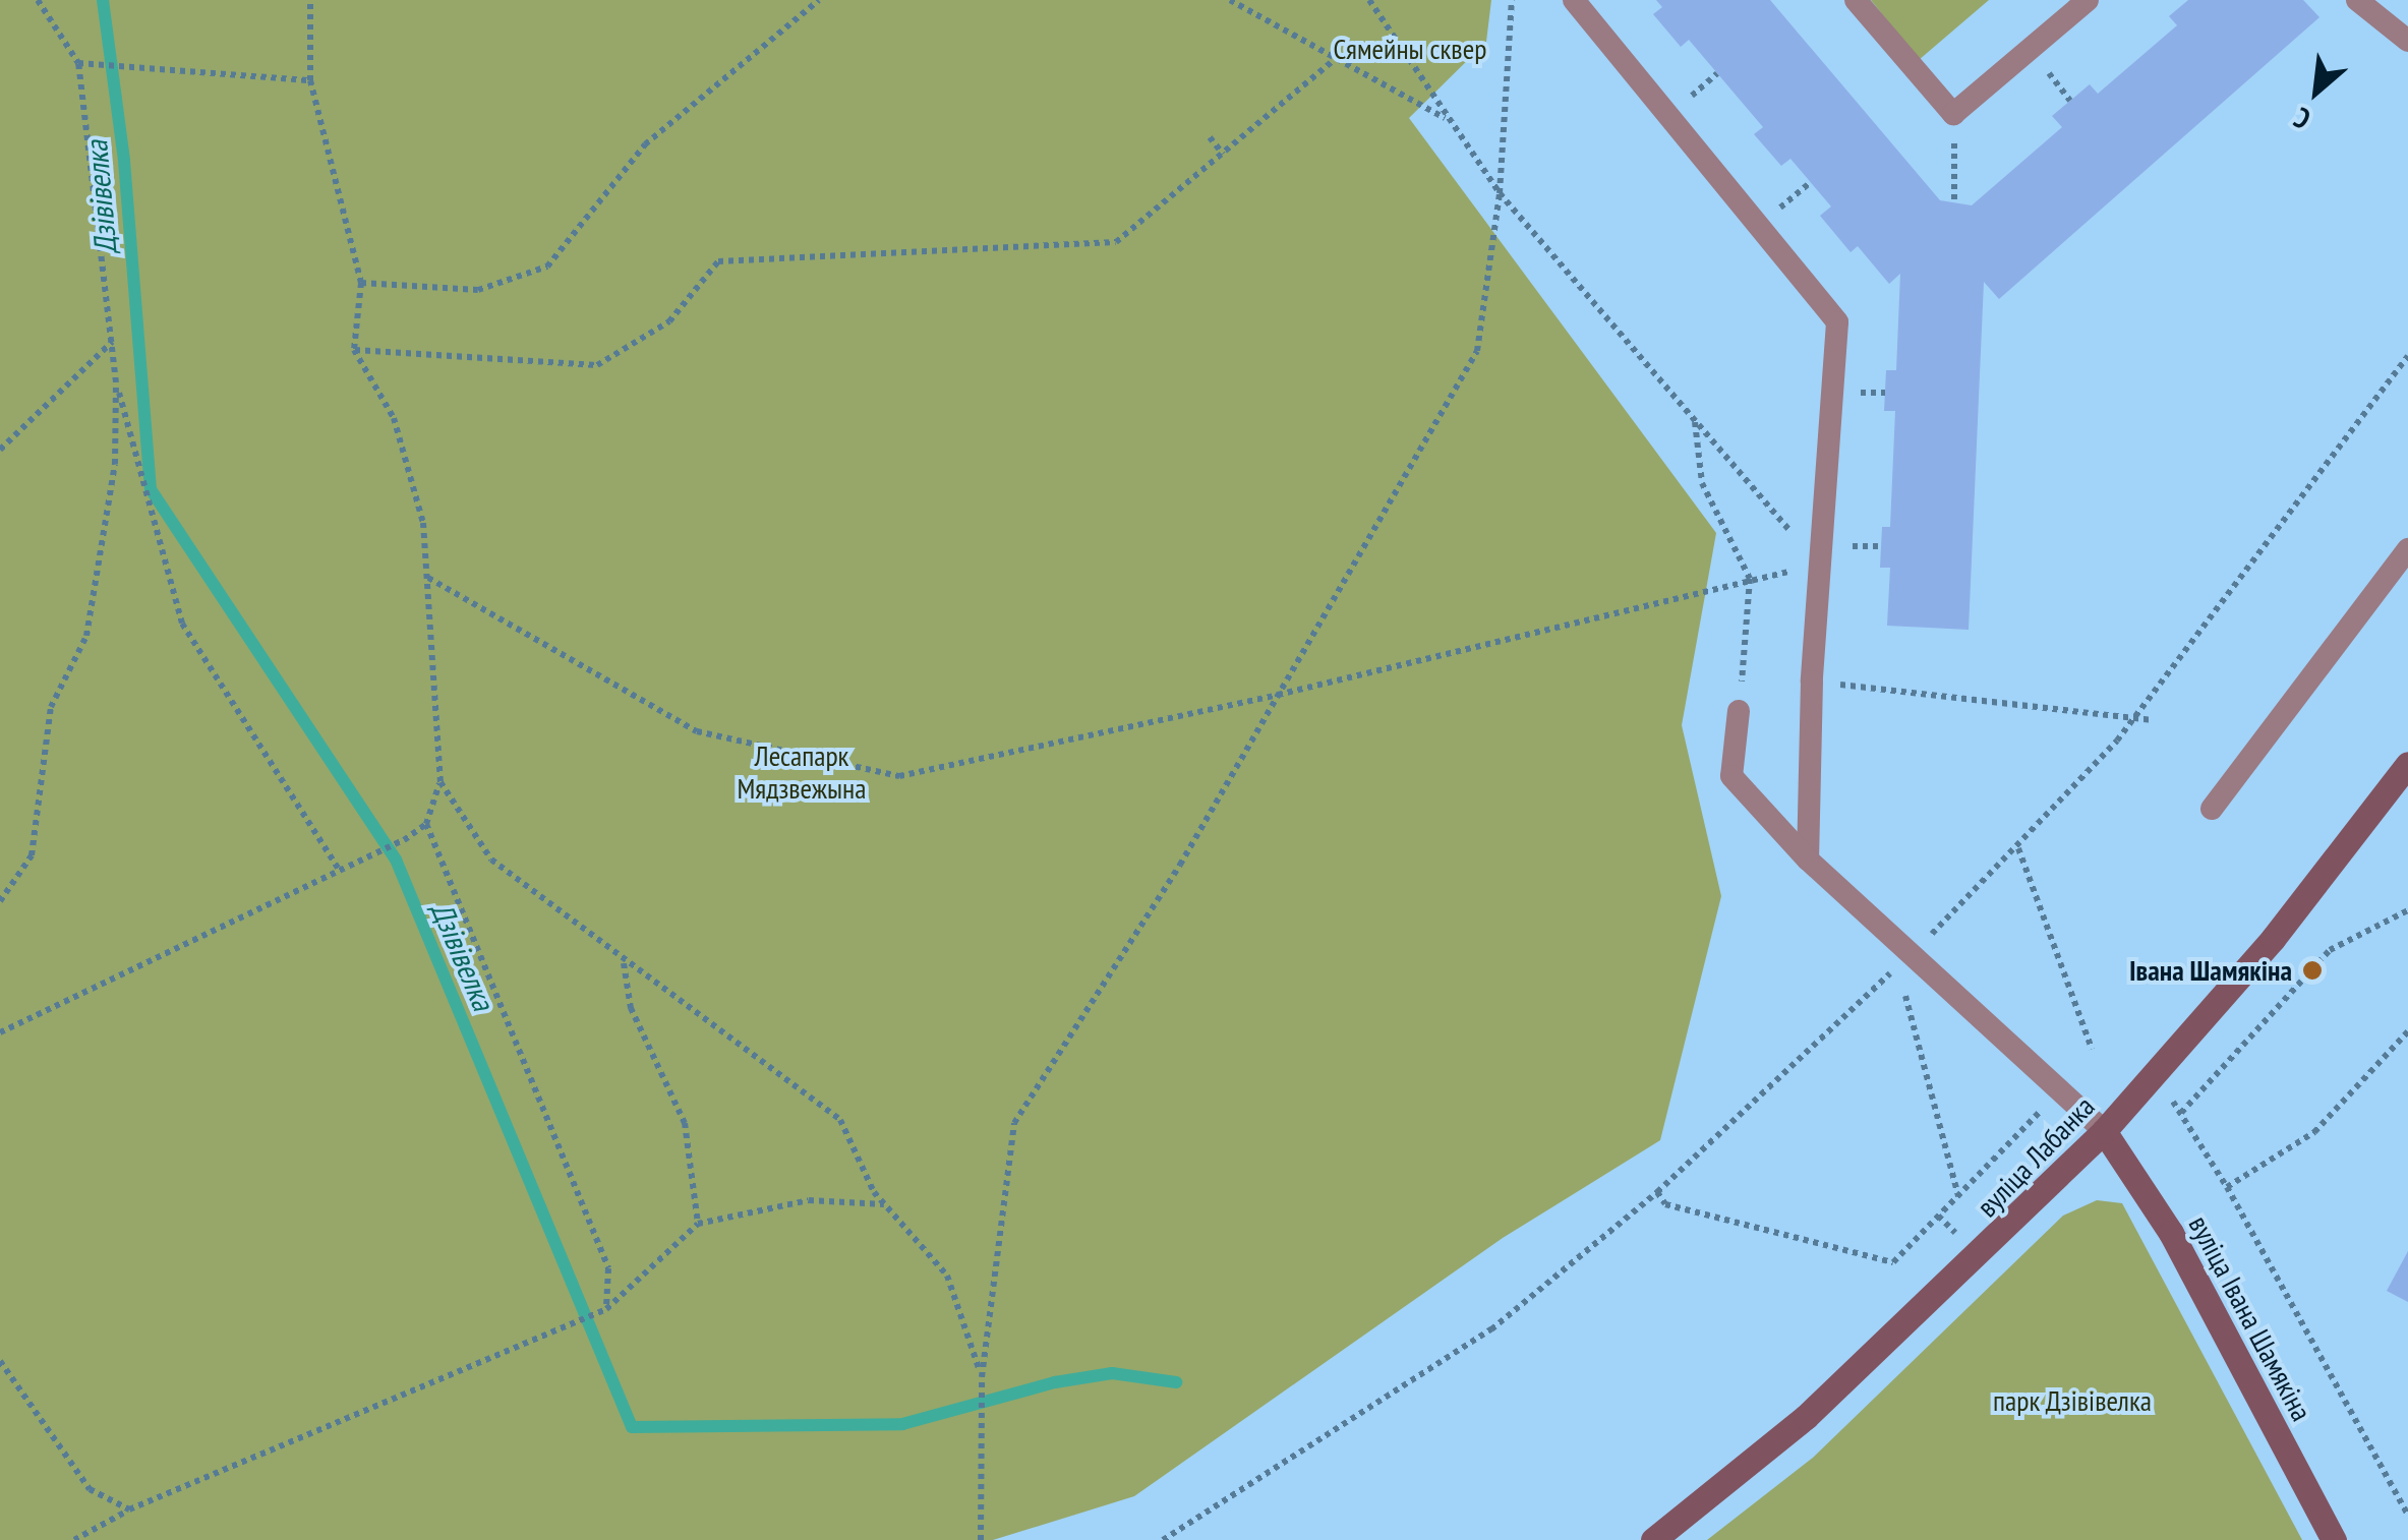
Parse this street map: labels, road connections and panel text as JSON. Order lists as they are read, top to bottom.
{
  "streets": {
    "main road": ["вуліца Лабанка", "вуліца Івана Шамякіна"]
  },
  "crossings": [
    ["вуліца Лабанка", "вуліца Івана Шамякіна"]
  ],
  "water": ["Дзівівелка"],
  "parks": ["Сямейны сквер", "Лесапарк Мядзвежына", "парк Дзівівелка"],
  "places": ["Івана Шамякіна"],
  "north": "bottom left"
}
